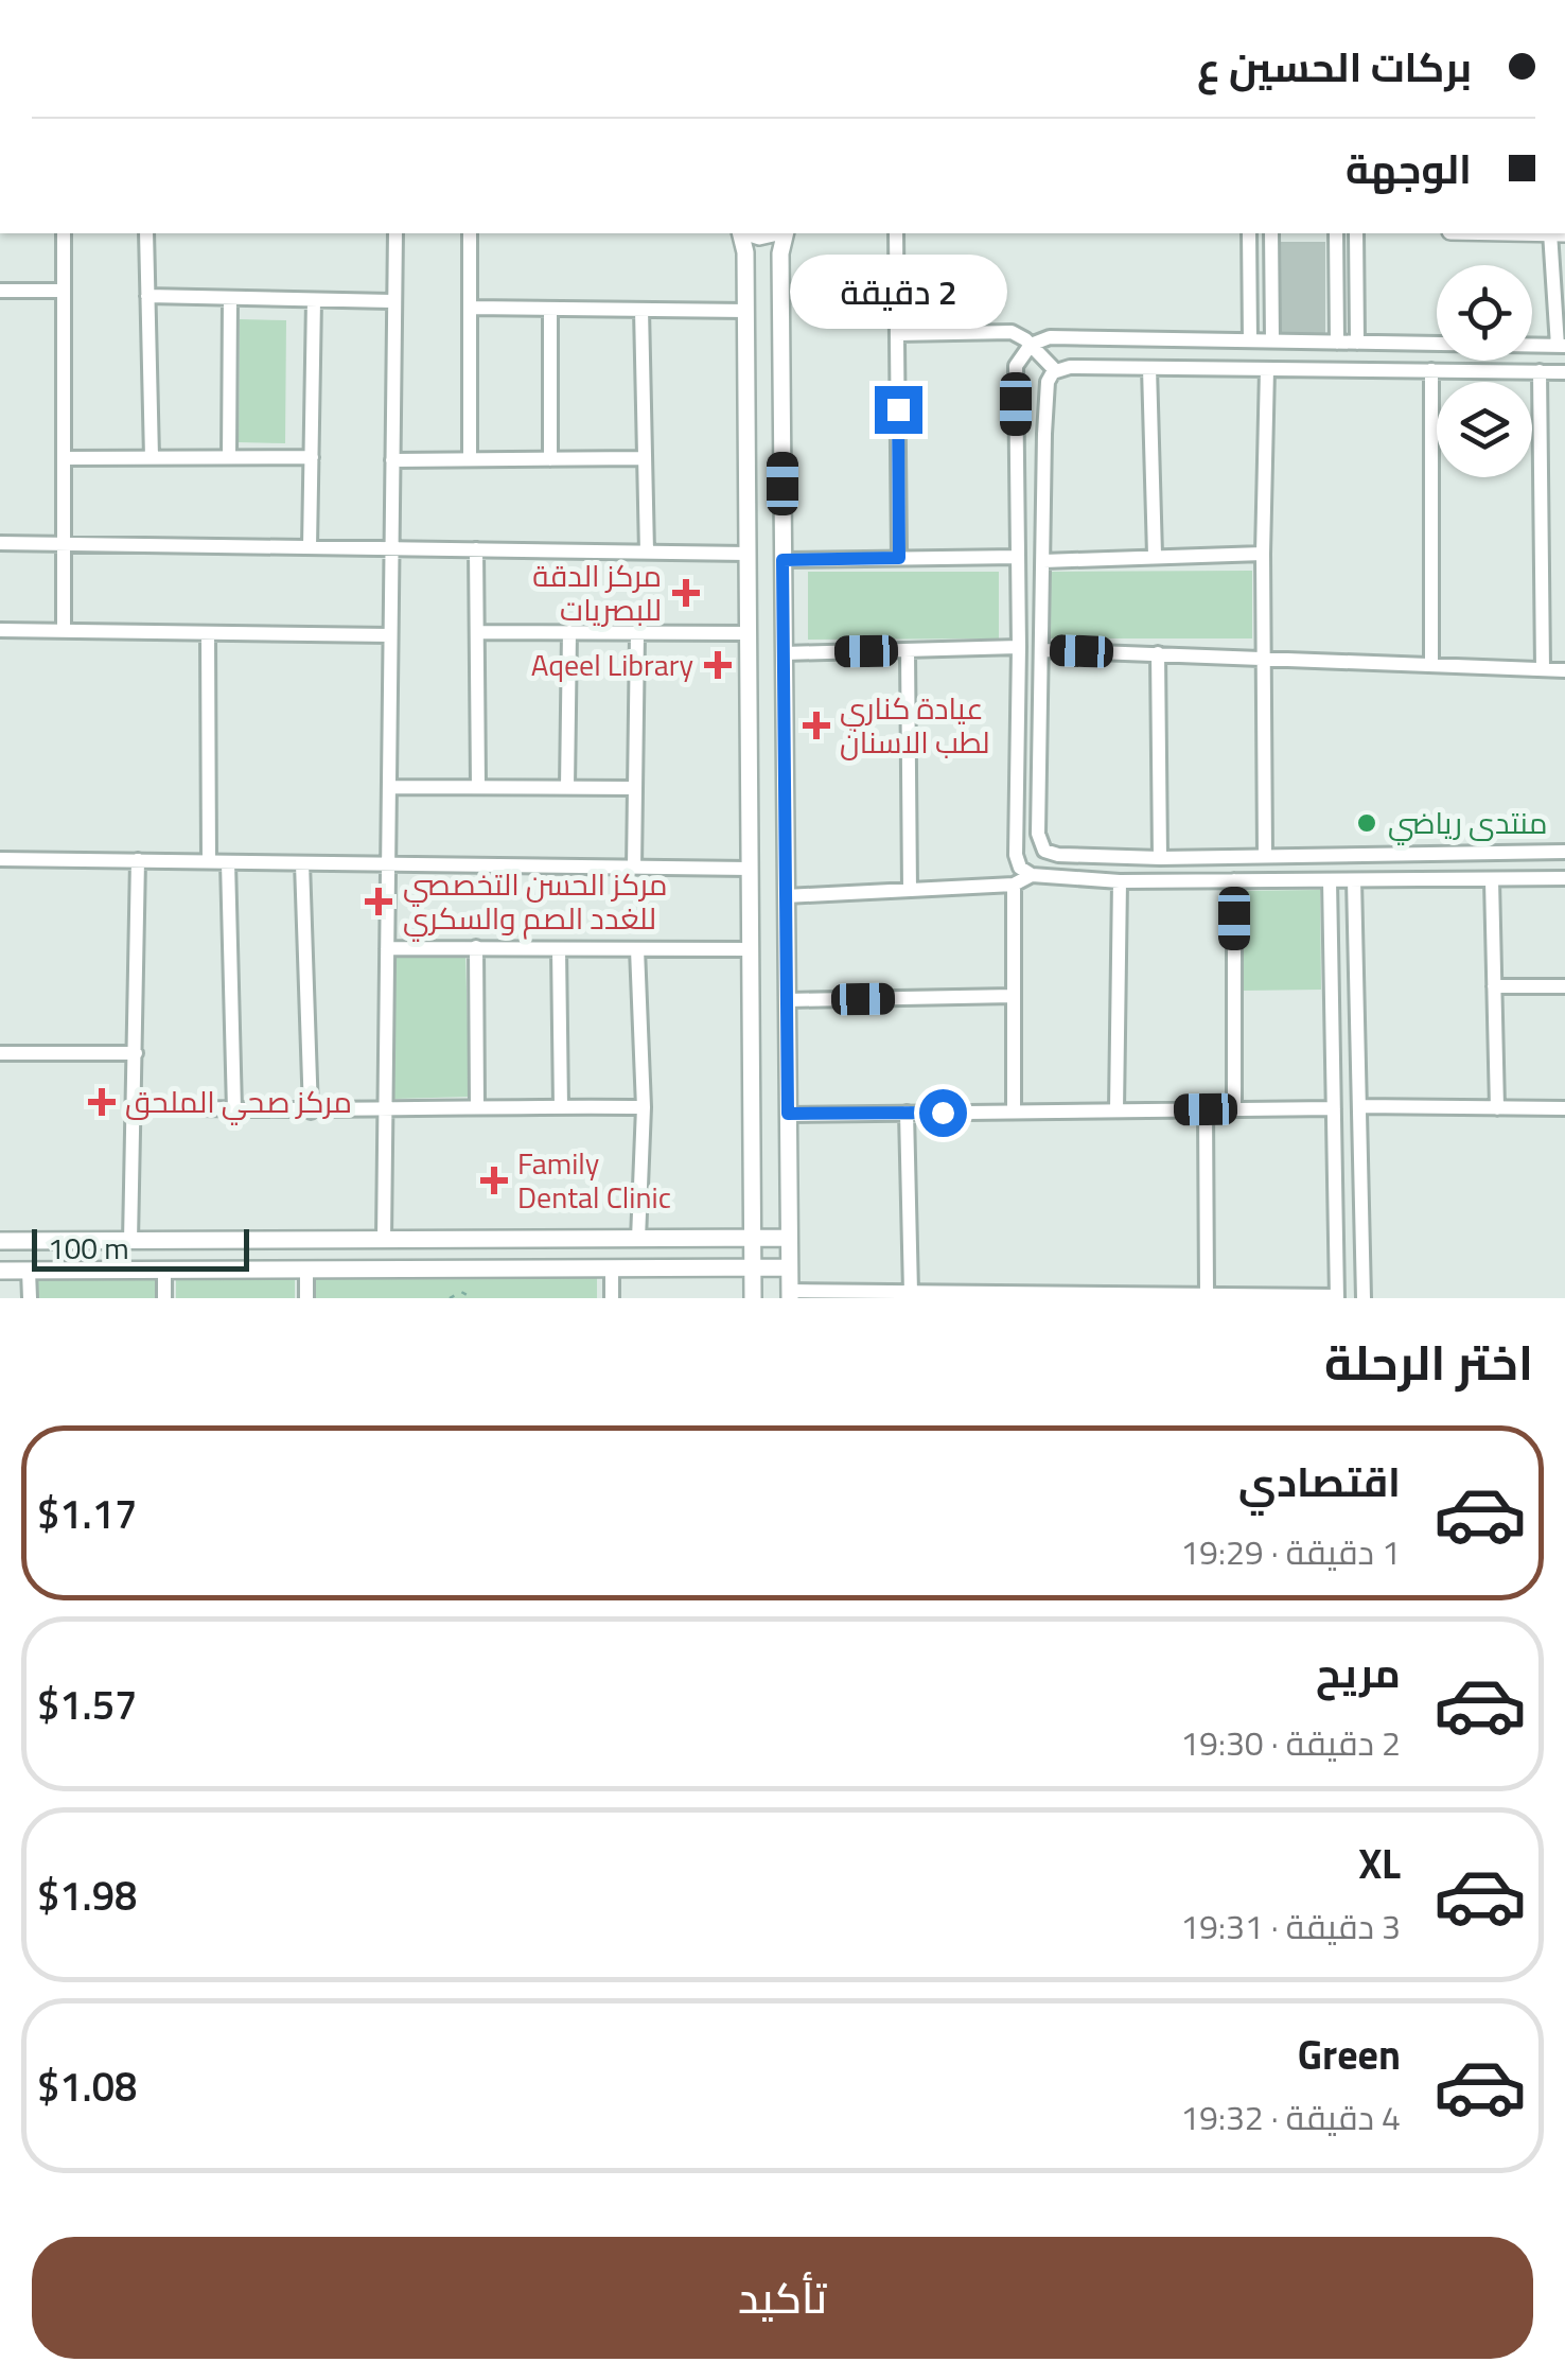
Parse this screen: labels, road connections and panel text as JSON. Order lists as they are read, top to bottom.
{
  "places": {
    "health": [
      "مركز الدقة للبصريات",
      "Aqeel Library",
      "عيادة كناري لطب الاسنان",
      "مركز الحسن التخصصي للغدد الصم والسكري",
      "مركز صحي الملحق",
      "Family Dental Clinic"
    ],
    "other": ["منتدى رياضي"]
  },
  "scale_bar": "100 m",
  "page": {
    "banner": ["بركات الحسين ع", "الوجهة"],
    "bubble": "2 دقيقة",
    "scale": "100 m",
    "heading": "اختر الرحلة",
    "list": [
      {
        "name": "اقتصادي",
        "note": "1 دقيقة · 19:29",
        "value": "$1.17"
      },
      {
        "name": "مريح",
        "note": "2 دقيقة · 19:30",
        "value": "$1.57"
      },
      {
        "name": "XL",
        "note": "3 دقيقة · 19:31",
        "value": "$1.98"
      },
      {
        "name": "Green",
        "note": "4 دقيقة · 19:32",
        "value": "$1.08"
      }
    ],
    "buttons": "تأكيد"
  }
}
